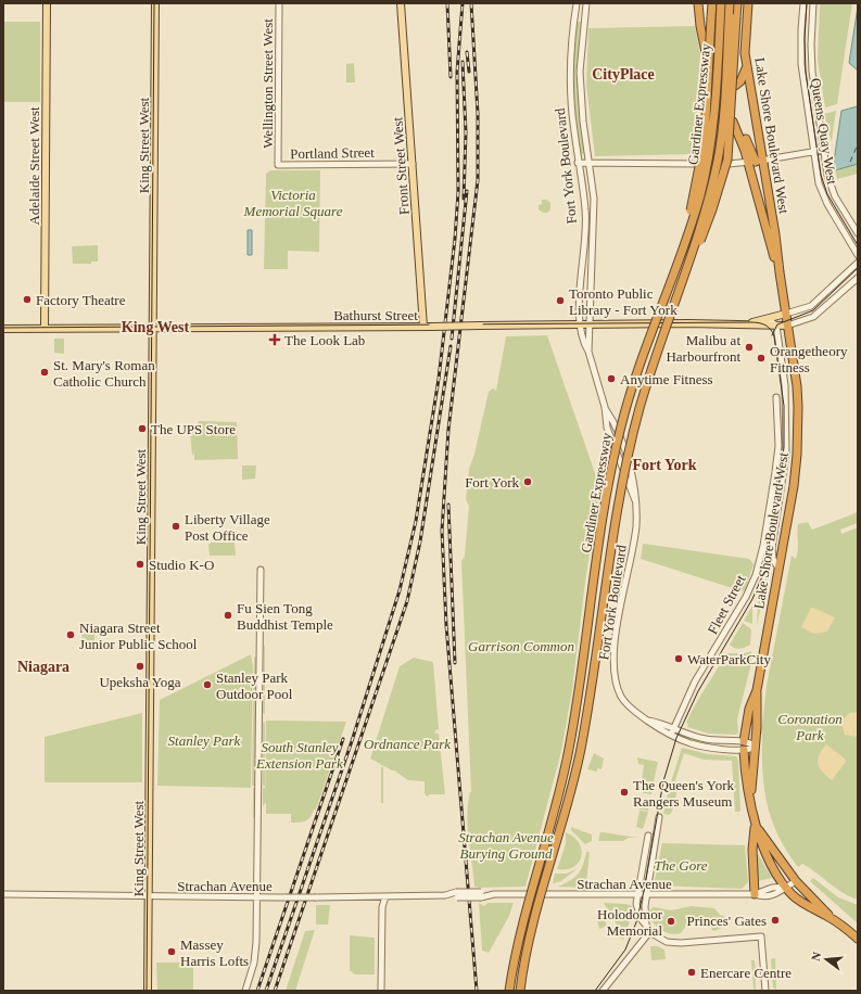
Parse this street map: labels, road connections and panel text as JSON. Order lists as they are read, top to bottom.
{
  "streets": {
    "highway": ["Gardiner Expressway", "Lake Shore Boulevard West"],
    "main road": [
      "King Street West",
      "Adelaide Street West",
      "Front Street West",
      "Bathurst Street"
    ],
    "street": [
      "Wellington Street West",
      "Queens Quay West",
      "Portland Street",
      "Fort York Boulevard",
      "Fleet Street",
      "Strachan Avenue"
    ]
  },
  "crossings": [
    ["Wellington Street West", "Portland Street"],
    ["Lake Shore Boulevard West", "Fort York Boulevard"],
    ["Lake Shore Boulevard West", "Bathurst Street"],
    ["Lake Shore Boulevard West", "Strachan Avenue"],
    ["King Street West", "Bathurst Street"],
    ["King Street West", "Strachan Avenue"],
    ["Portland Street", "Front Street West"],
    ["Adelaide Street West", "Bathurst Street"],
    ["Front Street West", "Bathurst Street"],
    ["Fort York Boulevard", "Bathurst Street"],
    ["Fort York Boulevard", "Fleet Street"]
  ],
  "districts": [
    "CityPlace",
    "King West",
    "Fort York",
    "Niagara"
  ],
  "parks": [
    "Victoria Memorial Square",
    "Garrison Common",
    "Coronation Park",
    "Stanley Park",
    "Ordnance Park",
    "South Stanley Extension Park",
    "Strachan Avenue Burying Ground",
    "The Gore"
  ],
  "places": {
    "other": [
      "Factory Theatre",
      "Toronto Public Library - Fort York",
      "Malibu at Harbourfront",
      "Orangetheory Fitness",
      "St. Mary's Roman Catholic Church",
      "Anytime Fitness",
      "The UPS Store",
      "Fort York",
      "Liberty Village Post Office",
      "Studio K-O",
      "Fu Sien Tong Buddhist Temple",
      "Niagara Street Junior Public School",
      "WaterParkCity",
      "Upeksha Yoga",
      "Stanley Park Outdoor Pool",
      "The Queen's York Rangers Museum",
      "Princes' Gates",
      "Holodomor Memorial",
      "Massey Harris Lofts",
      "Enercare Centre"
    ],
    "health": ["The Look Lab"]
  },
  "north": "left"
}
